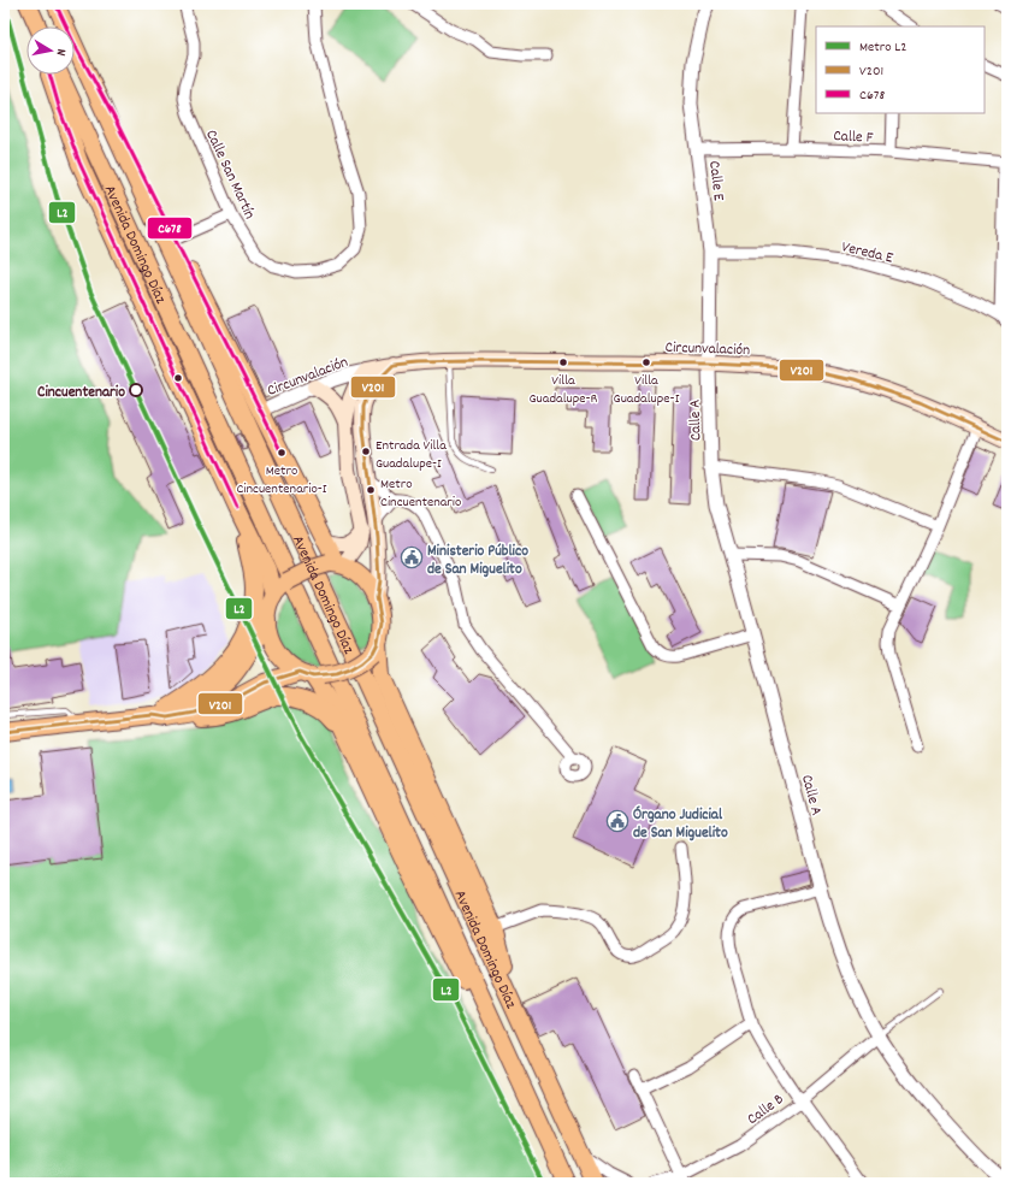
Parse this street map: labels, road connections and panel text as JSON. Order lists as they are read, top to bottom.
{
  "streets": {
    "main road": ["Avenida Domingo Díaz", "Circunvalación"],
    "street": [
      "Calle F",
      "Calle San Martín",
      "Calle E",
      "Vereda E",
      "Calle A",
      "Calle B"
    ]
  },
  "crossings": [
    ["Calle F", "Calle E"],
    ["Calle E", "Vereda E"],
    ["Calle E", "Circunvalación"],
    ["Calle E", "Calle A"],
    ["Circunvalación", "Calle A"],
    ["Calle A", "Calle B"]
  ],
  "places": {
    "other": [
      "Villa Guadalupe-R",
      "Villa Guadalupe-I",
      "Cincuentenario",
      "Entrada Villa Guadalupe-I",
      "Metro Cincuentenario-I",
      "Metro Cincuentenario"
    ],
    "public building": ["Ministerio Público de San Miguelito", "Órgano Judicial de San Miguelito"]
  },
  "lines": ["metro line L2", "transit line C678", "transit line V201"],
  "legend": ["Metro L2", "V201", "C678"],
  "north": "right"
}
